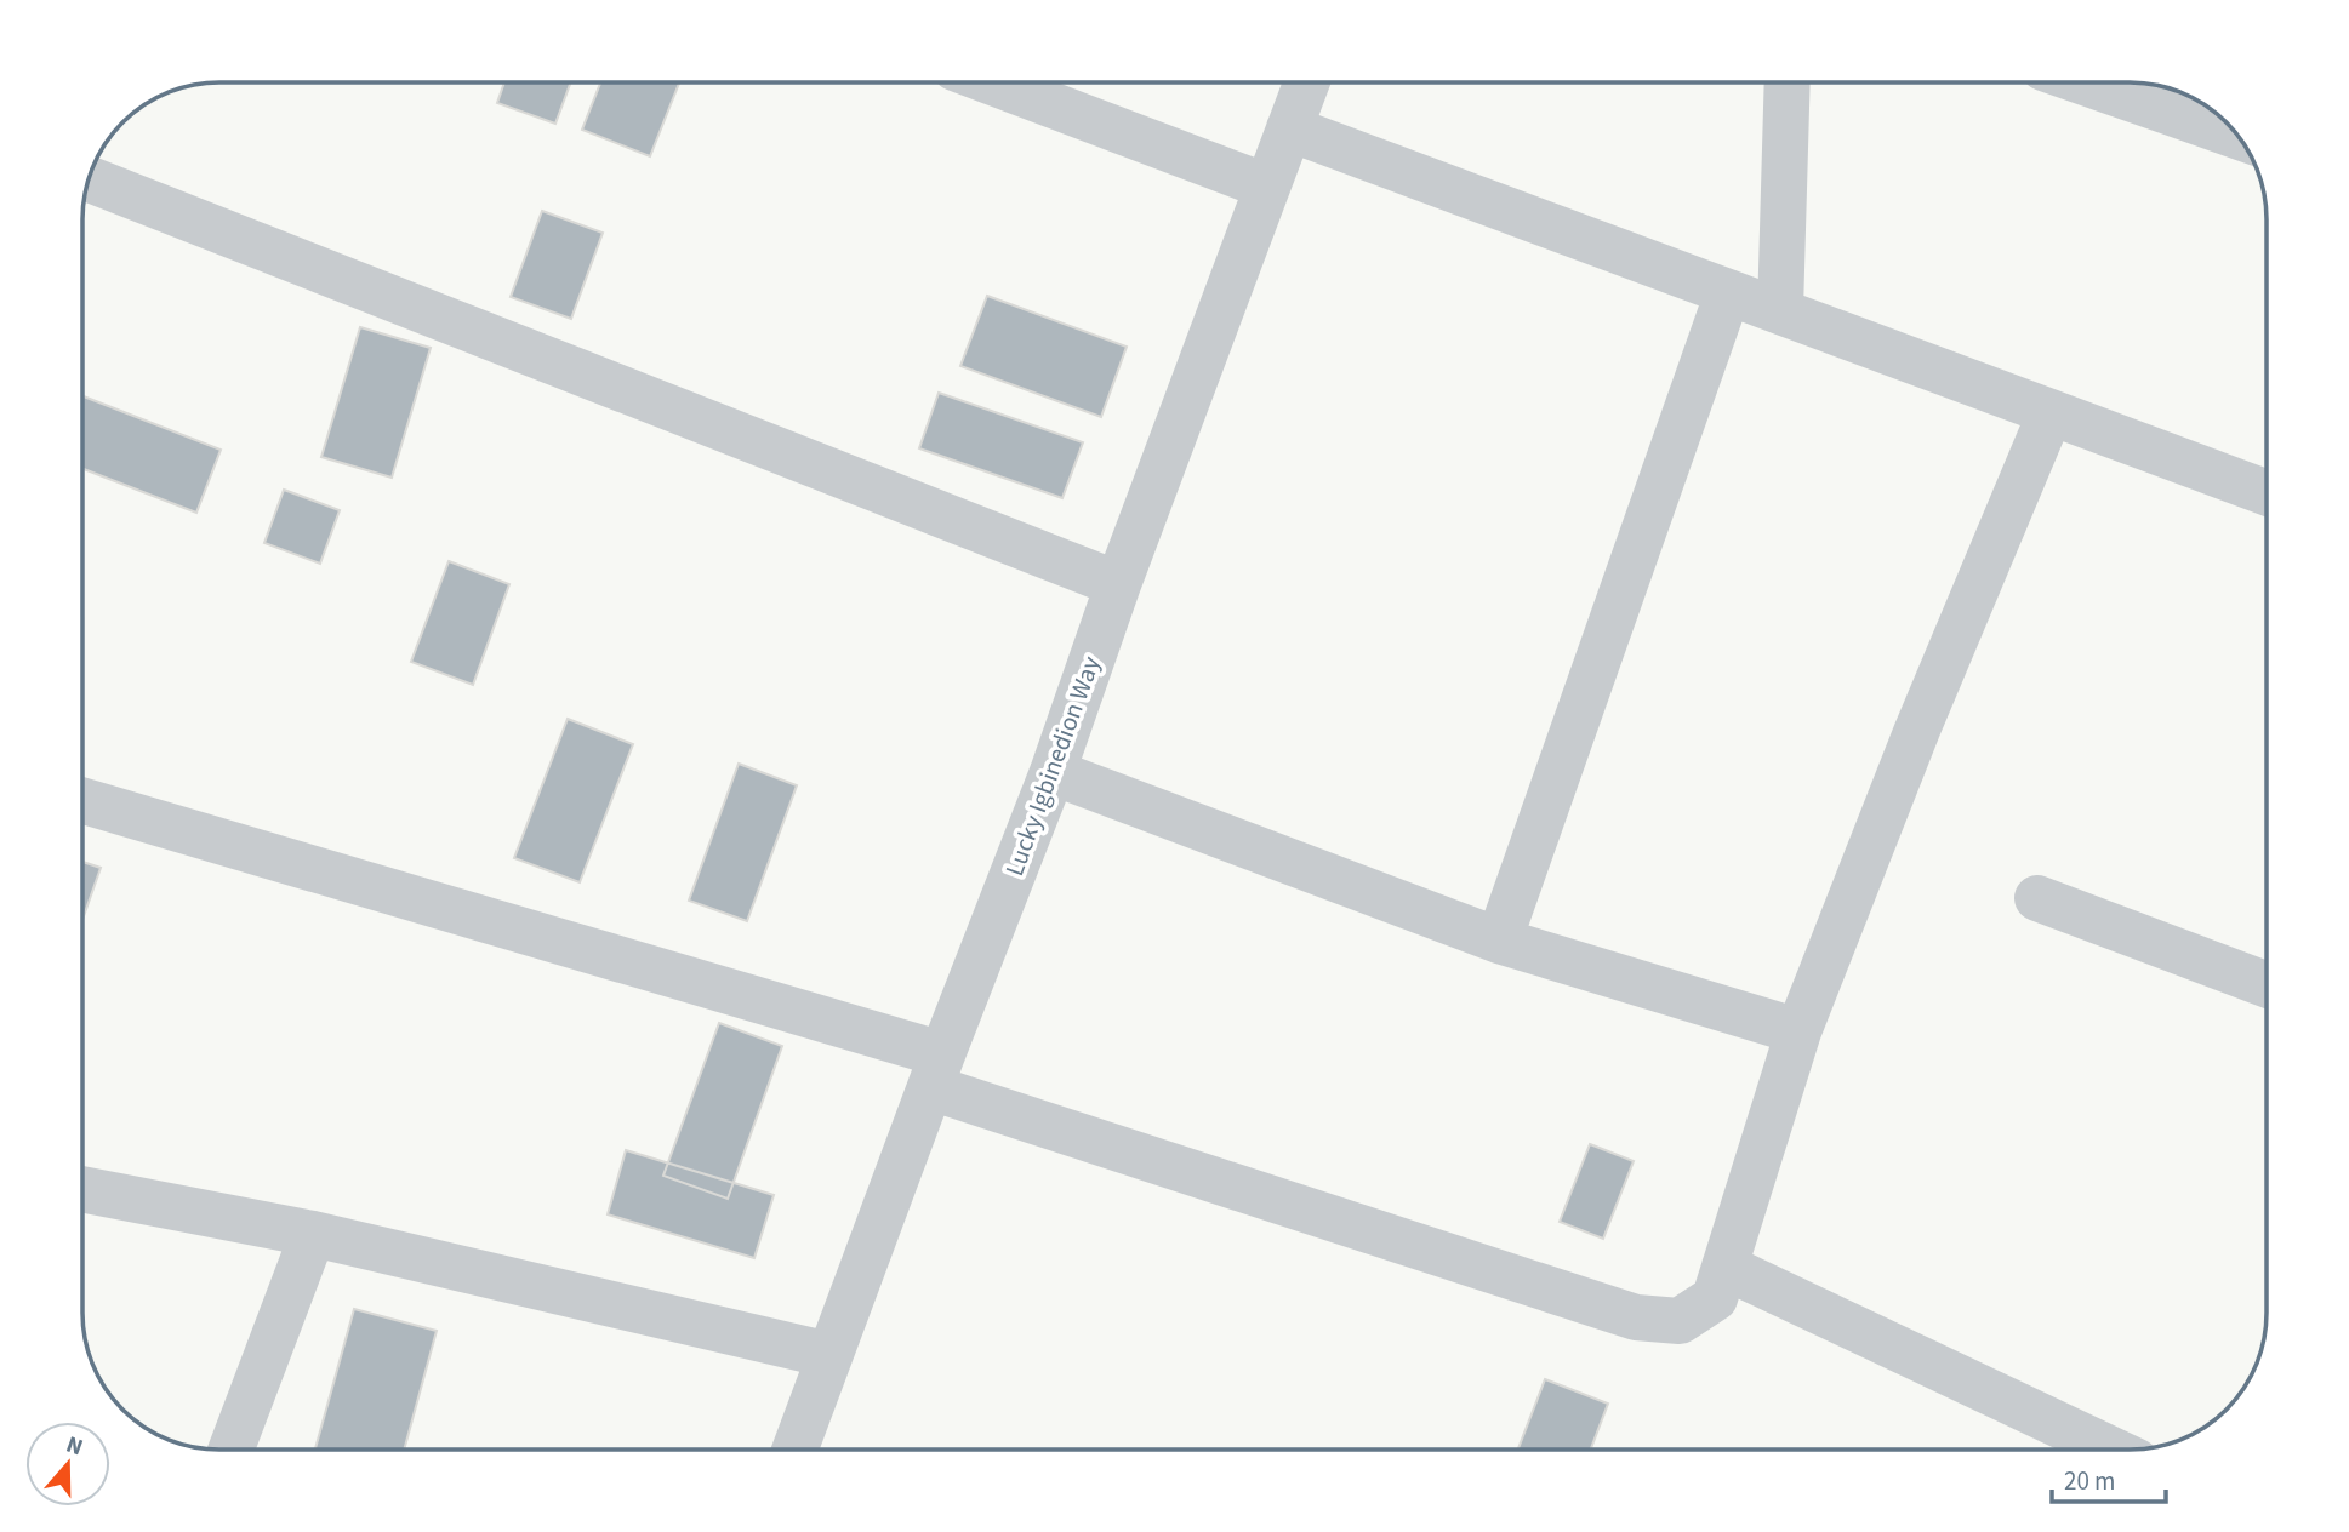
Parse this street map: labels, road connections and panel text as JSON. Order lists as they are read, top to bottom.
{
  "streets": {
    "street": ["Lucky Igbinedion Way"]
  },
  "scale_bar": "20 m",
  "north": "top"
}
